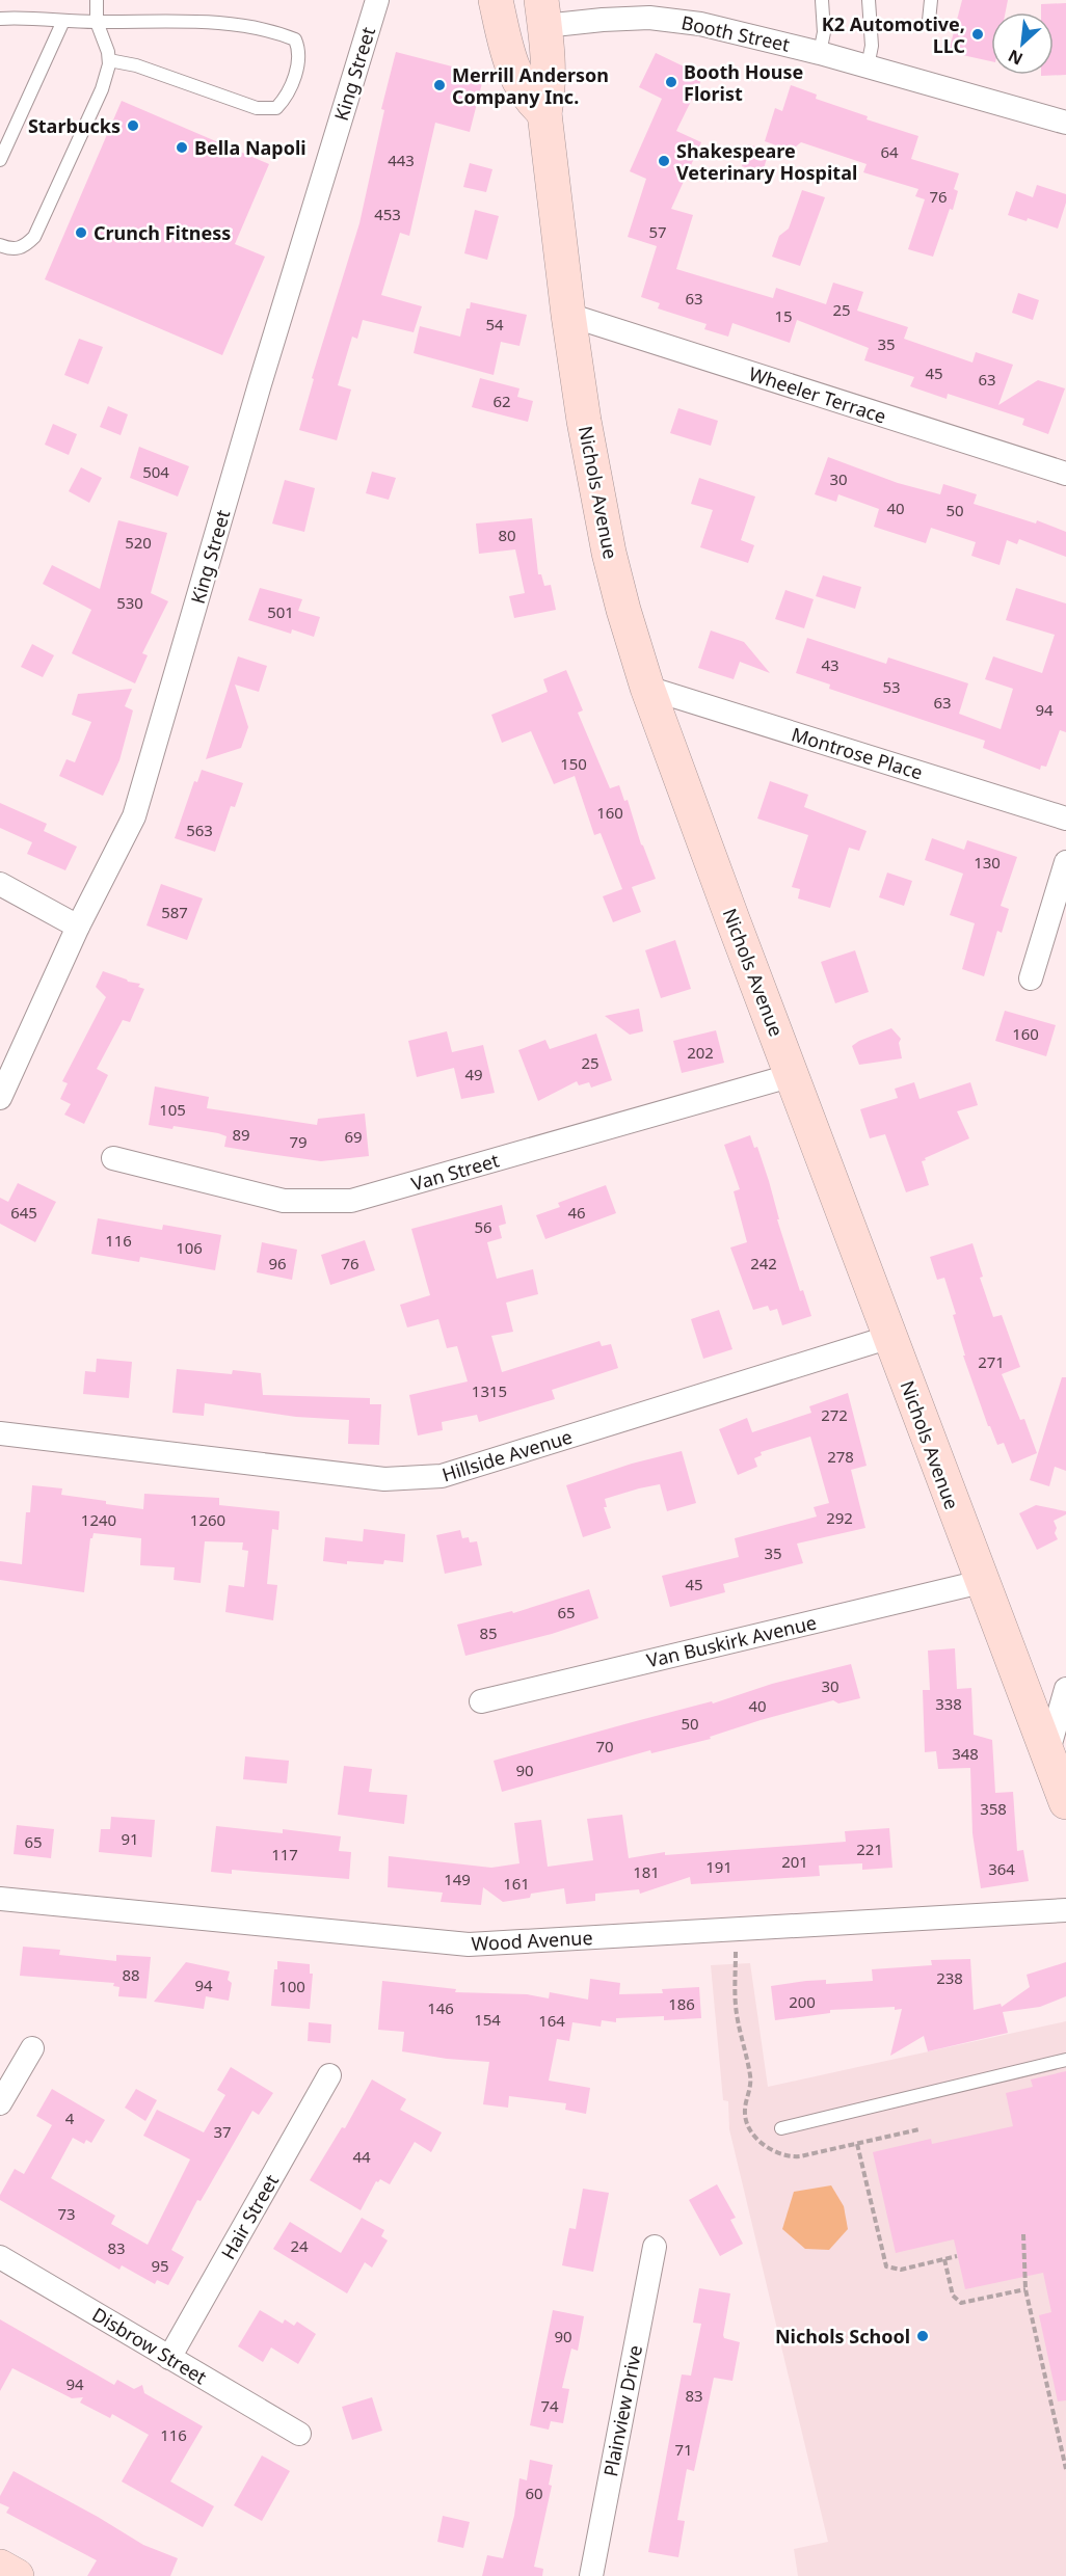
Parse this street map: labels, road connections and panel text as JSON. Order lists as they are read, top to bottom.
{
  "streets": {
    "main road": ["Nichols Avenue"],
    "street": [
      "Booth Street",
      "King Street",
      "Wheeler Terrace",
      "Montrose Place",
      "Van Street",
      "Hillside Avenue",
      "Van Buskirk Avenue",
      "Wood Avenue",
      "Hair Street",
      "Disbrow Street",
      "Plainview Drive"
    ]
  },
  "crossings": [
    ["Booth Street", "Nichols Avenue"],
    ["Wheeler Terrace", "Nichols Avenue"],
    ["Nichols Avenue", "Montrose Place"],
    ["Nichols Avenue", "Van Street"],
    ["Nichols Avenue", "Hillside Avenue"],
    ["Nichols Avenue", "Van Buskirk Avenue"],
    ["Hair Street", "Disbrow Street"]
  ],
  "places": [
    "K2 Automotive, LLC",
    "Booth House Florist",
    "Merrill Anderson Company Inc.",
    "Starbucks",
    "Bella Napoli",
    "Shakespeare Veterinary Hospital",
    "Crunch Fitness",
    "Nichols School"
  ],
  "house_numbers": [
    "64",
    "443",
    "76",
    "453",
    "57",
    "63",
    "25",
    "15",
    "54",
    "35",
    "45",
    "63",
    "62",
    "504",
    "30",
    "40",
    "50",
    "80",
    "520",
    "530",
    "501",
    "43",
    "53",
    "63",
    "94",
    "150",
    "160",
    "563",
    "130",
    "587",
    "160",
    "202",
    "25",
    "49",
    "105",
    "89",
    "69",
    "79",
    "645",
    "46",
    "56",
    "116",
    "106",
    "96",
    "76",
    "242",
    "271",
    "1315",
    "272",
    "278",
    "292",
    "1240",
    "1260",
    "35",
    "45",
    "65",
    "85",
    "30",
    "338",
    "40",
    "50",
    "70",
    "348",
    "90",
    "358",
    "91",
    "65",
    "221",
    "117",
    "201",
    "191",
    "364",
    "181",
    "149",
    "161",
    "88",
    "238",
    "94",
    "100",
    "200",
    "186",
    "146",
    "154",
    "164",
    "4",
    "37",
    "44",
    "73",
    "24",
    "83",
    "95",
    "90",
    "94",
    "83",
    "74",
    "116",
    "71",
    "60"
  ],
  "north": "bottom left"
}
